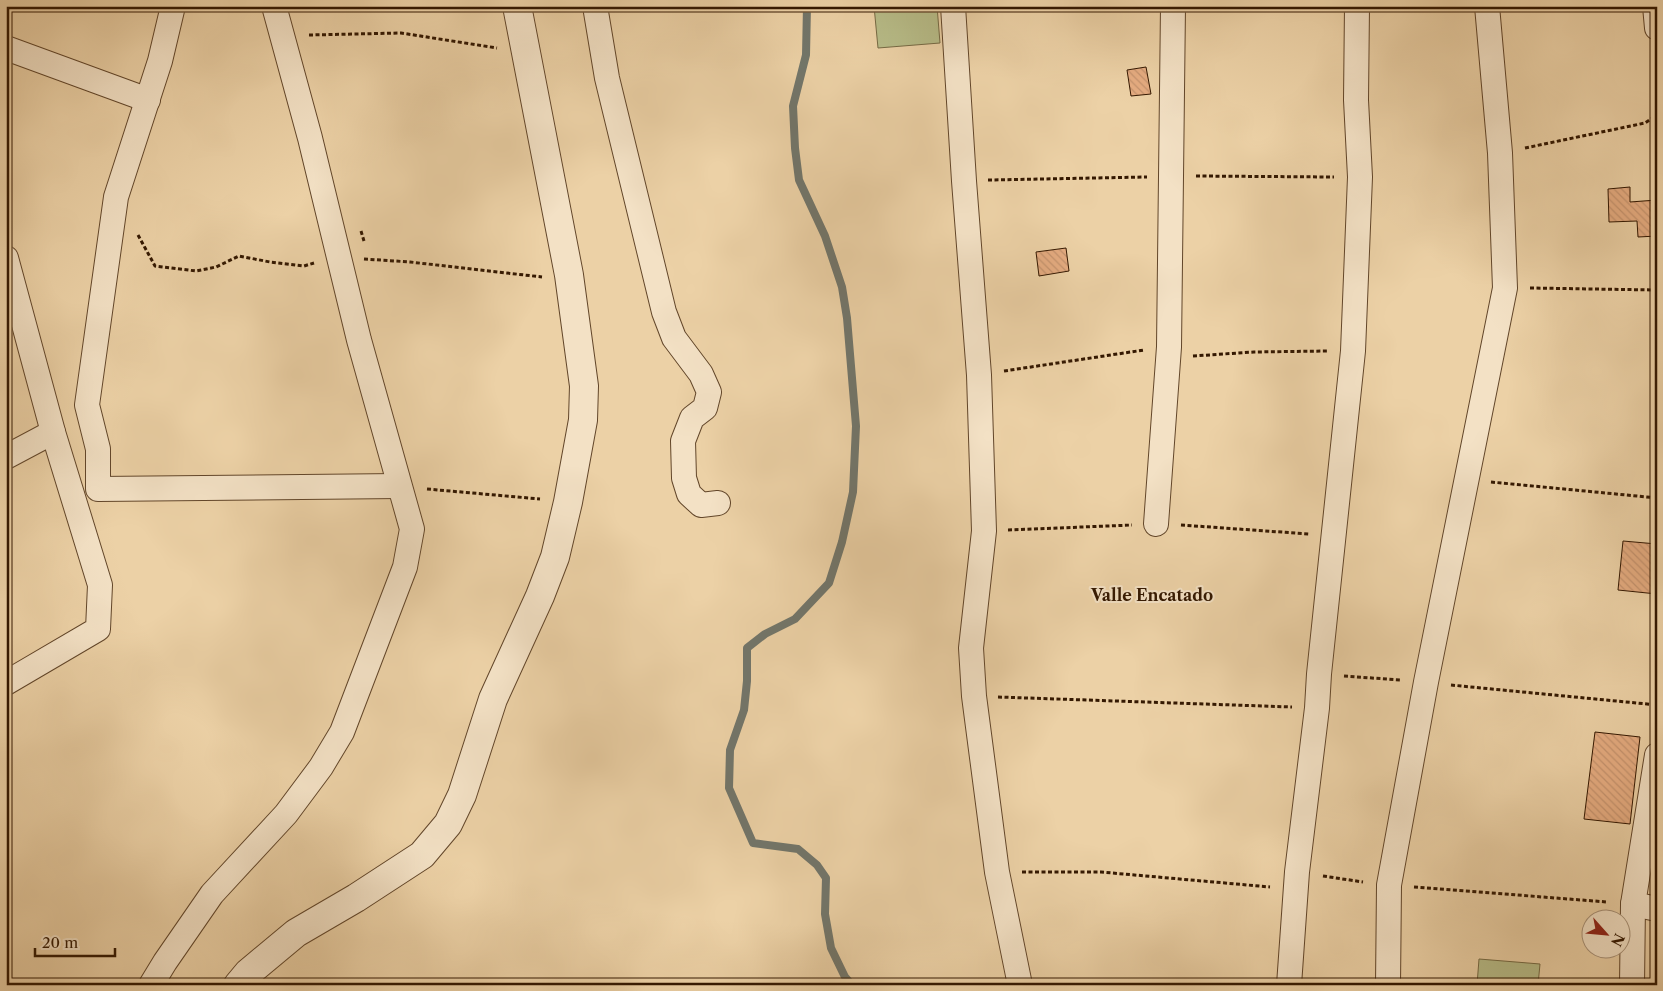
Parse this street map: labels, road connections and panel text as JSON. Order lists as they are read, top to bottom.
{
  "districts": ["Valle Encatado"],
  "scale_bar": "20 m",
  "north": "bottom right"
}
